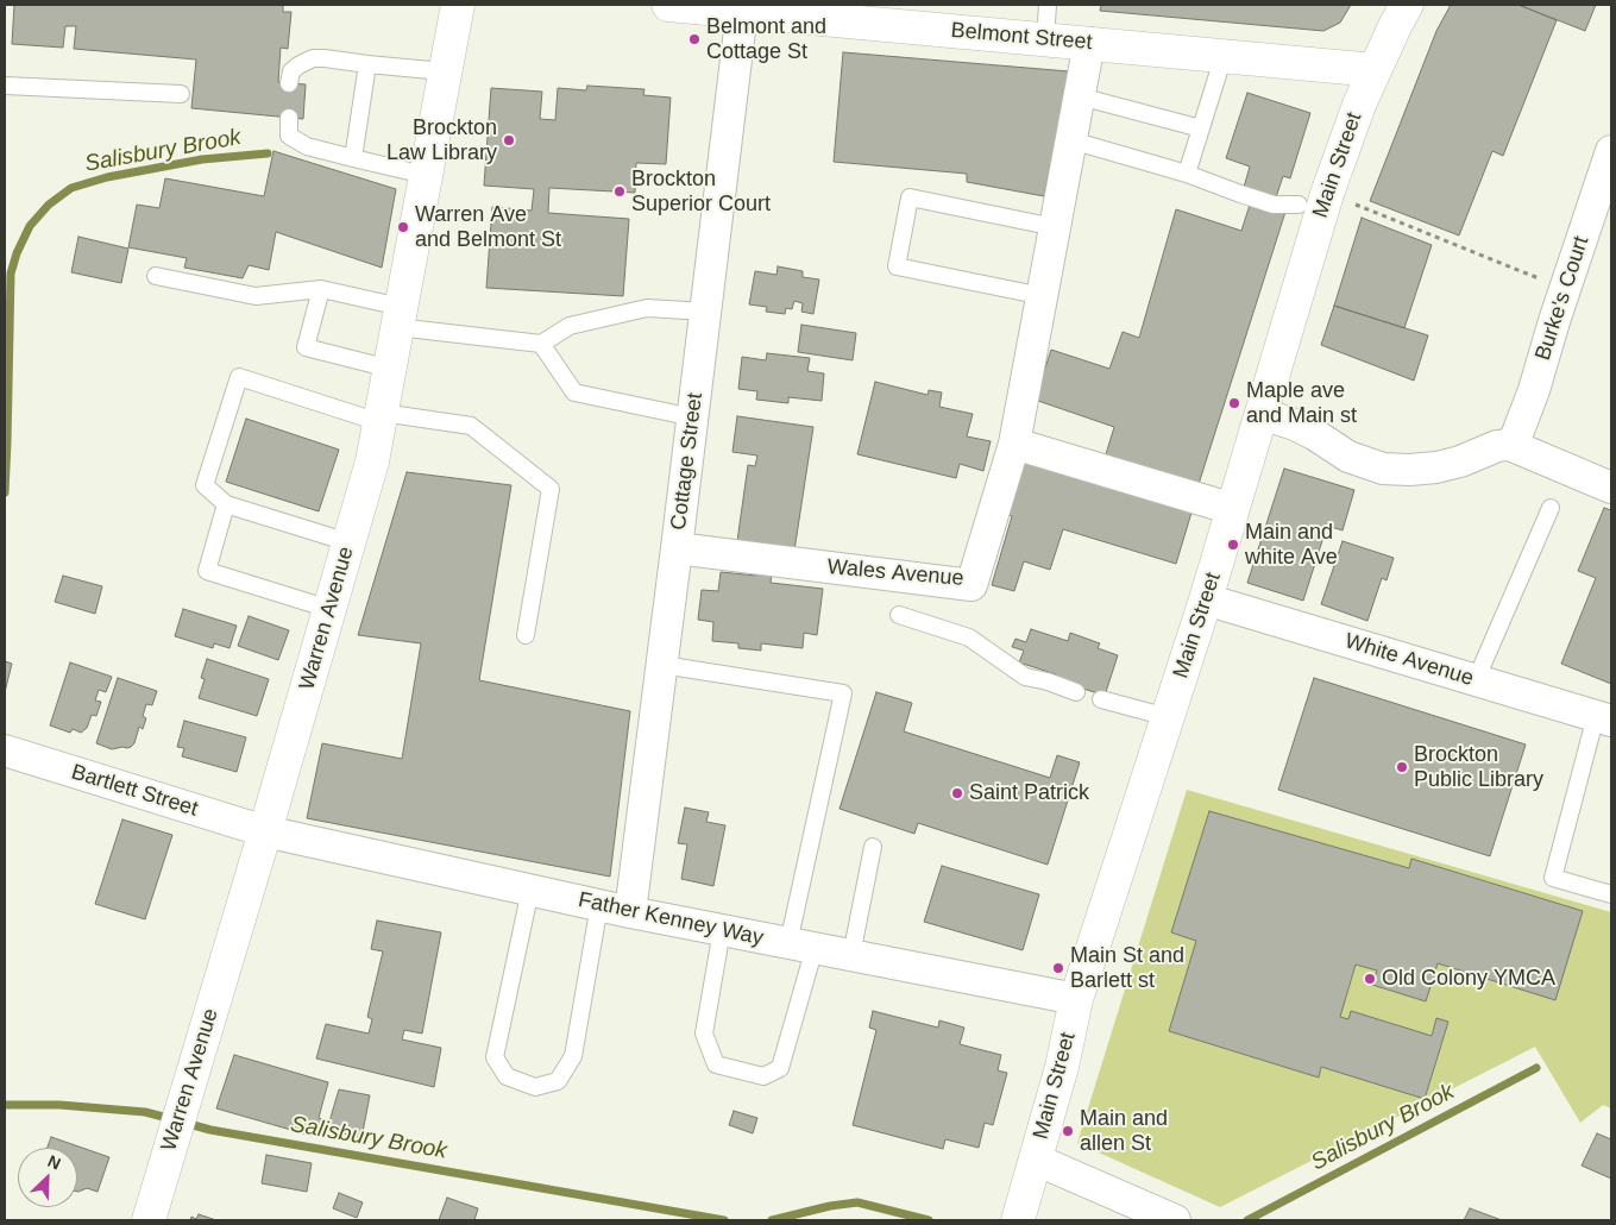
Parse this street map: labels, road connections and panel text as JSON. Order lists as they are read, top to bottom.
{
  "streets": {
    "main road": ["Belmont Street", "Main Street", "Warren Avenue"],
    "street": [
      "Burke's Court",
      "Cottage Street",
      "Wales Avenue",
      "White Avenue",
      "Bartlett Street",
      "Father Kenney Way"
    ]
  },
  "crossings": [
    ["Belmont Street", "Main Street"],
    ["Belmont Street", "Cottage Street"],
    ["Belmont Street", "Wales Avenue"],
    ["Main Street", "White Avenue"],
    ["Main Street", "Father Kenney Way"],
    ["Cottage Street", "Wales Avenue"],
    ["Cottage Street", "Father Kenney Way"],
    ["Warren Avenue", "Bartlett Street"],
    ["Warren Avenue", "Father Kenney Way"],
    ["Bartlett Street", "Father Kenney Way"]
  ],
  "water": ["Salisbury Brook"],
  "places": [
    "Belmont and Cottage St",
    "Brockton Law Library",
    "Brockton Superior Court",
    "Warren Ave and Belmont St",
    "Maple ave and Main st",
    "Main and white Ave",
    "Brockton Public Library",
    "Saint Patrick",
    "Main St and Barlett st",
    "Old Colony YMCA",
    "Main and allen St"
  ],
  "north": "top right"
}
